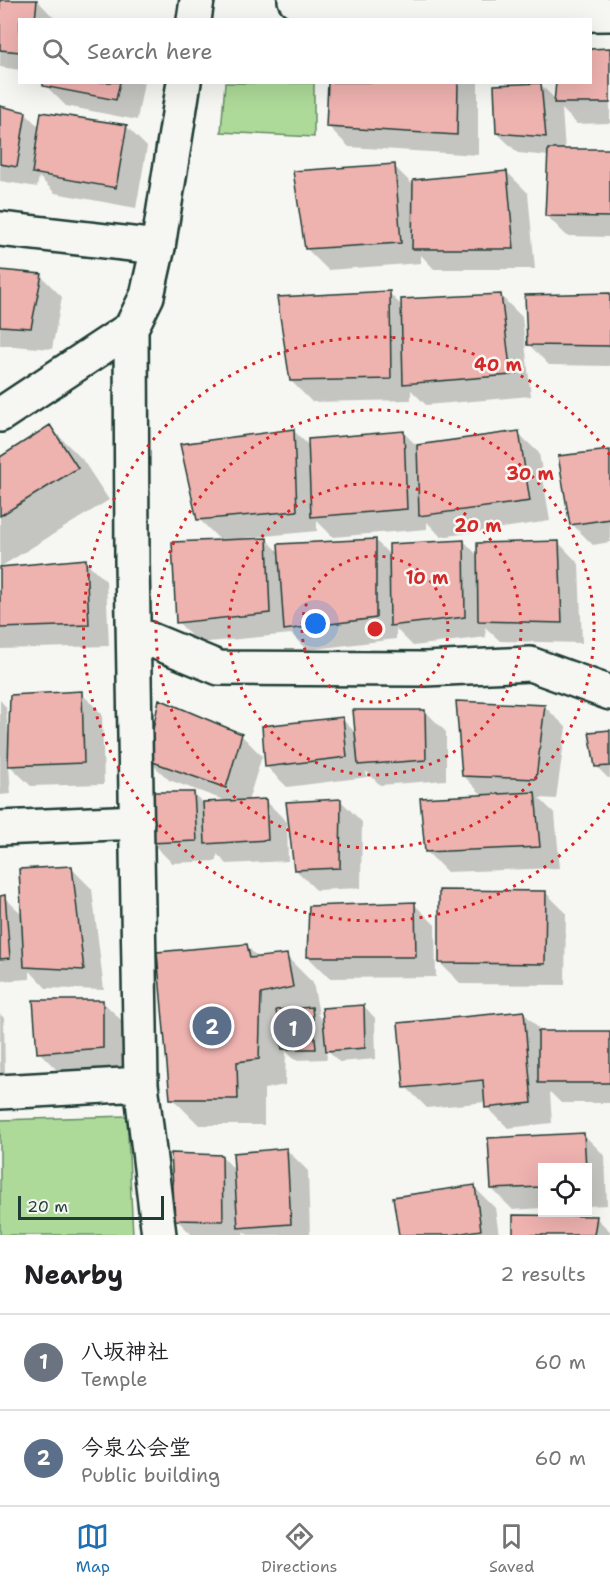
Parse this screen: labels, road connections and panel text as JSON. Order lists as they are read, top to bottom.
{
  "scale_bar": "20 m",
  "page": {
    "search": "Search here",
    "pins": ["2", "1"],
    "scale": "20 m",
    "heading": ["Nearby", "2 results"],
    "list": [
      {
        "mark": "1",
        "name": "八坂神社",
        "note": "Temple",
        "value": "60 m"
      },
      {
        "mark": "2",
        "name": "今泉公会堂",
        "note": "Public building",
        "value": "60 m"
      }
    ],
    "nav": ["Map", "Directions", "Saved"]
  },
  "rings": [
    "40 m",
    "30 m",
    "20 m",
    "10 m"
  ]
}
